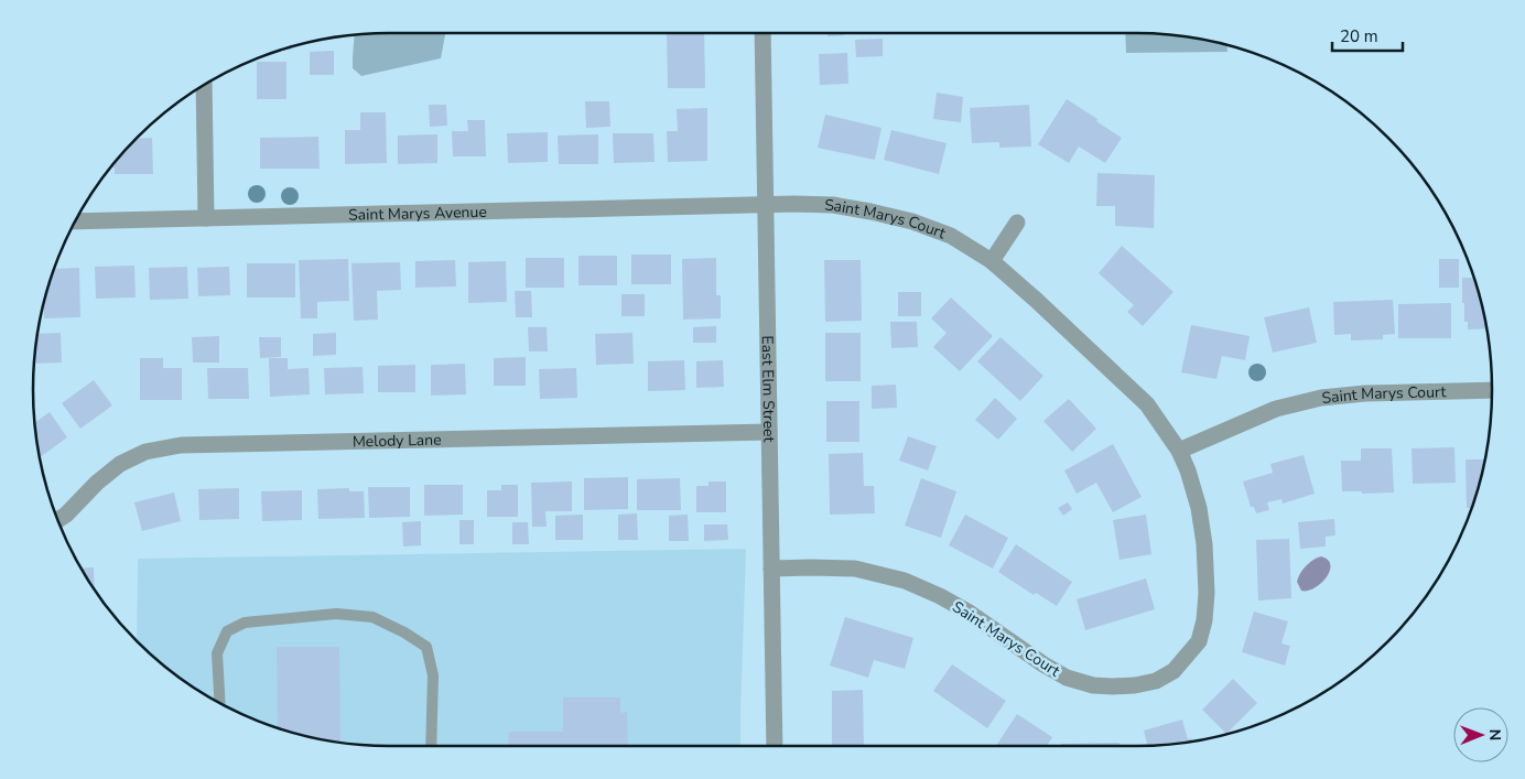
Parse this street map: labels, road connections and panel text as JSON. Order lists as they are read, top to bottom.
{
  "streets": {
    "street": [
      "Saint Marys Avenue",
      "Saint Marys Court",
      "East Elm Street",
      "Melody Lane"
    ]
  },
  "crossings": [
    ["Saint Marys Avenue", "Saint Marys Court"],
    ["Saint Marys Avenue", "East Elm Street"],
    ["Saint Marys Court", "East Elm Street"],
    ["East Elm Street", "Melody Lane"]
  ],
  "scale_bar": "20 m",
  "north": "right"
}
